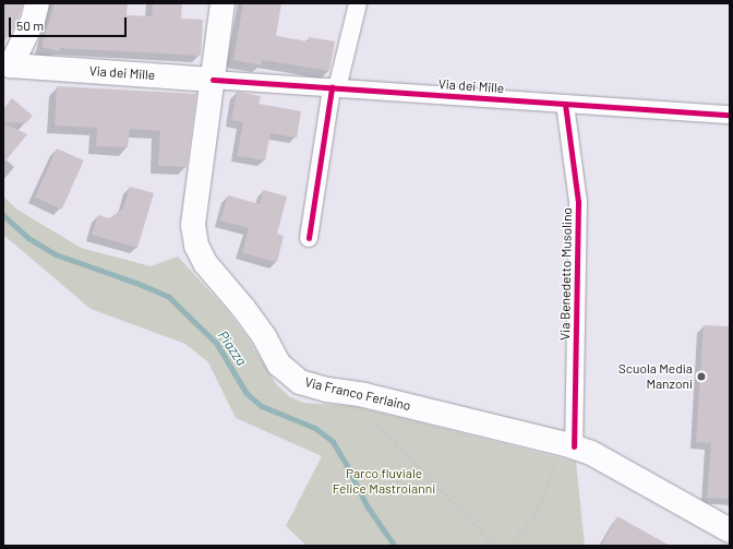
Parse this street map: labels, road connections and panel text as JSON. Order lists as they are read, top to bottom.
{
  "streets": {
    "main road": ["Via dei Mille", "Via Franco Ferlaino"],
    "street": ["Via Benedetto Musolino"]
  },
  "crossings": [
    ["Via dei Mille", "Via Benedetto Musolino"],
    ["Via dei Mille", "Via Franco Ferlaino"],
    ["Via Benedetto Musolino", "Via Franco Ferlaino"]
  ],
  "water": ["Piazza"],
  "parks": ["Parco fluviale Felice Mastroianni"],
  "places": ["Scuola Media Manzoni"],
  "scale_bar": "50 m"
}
